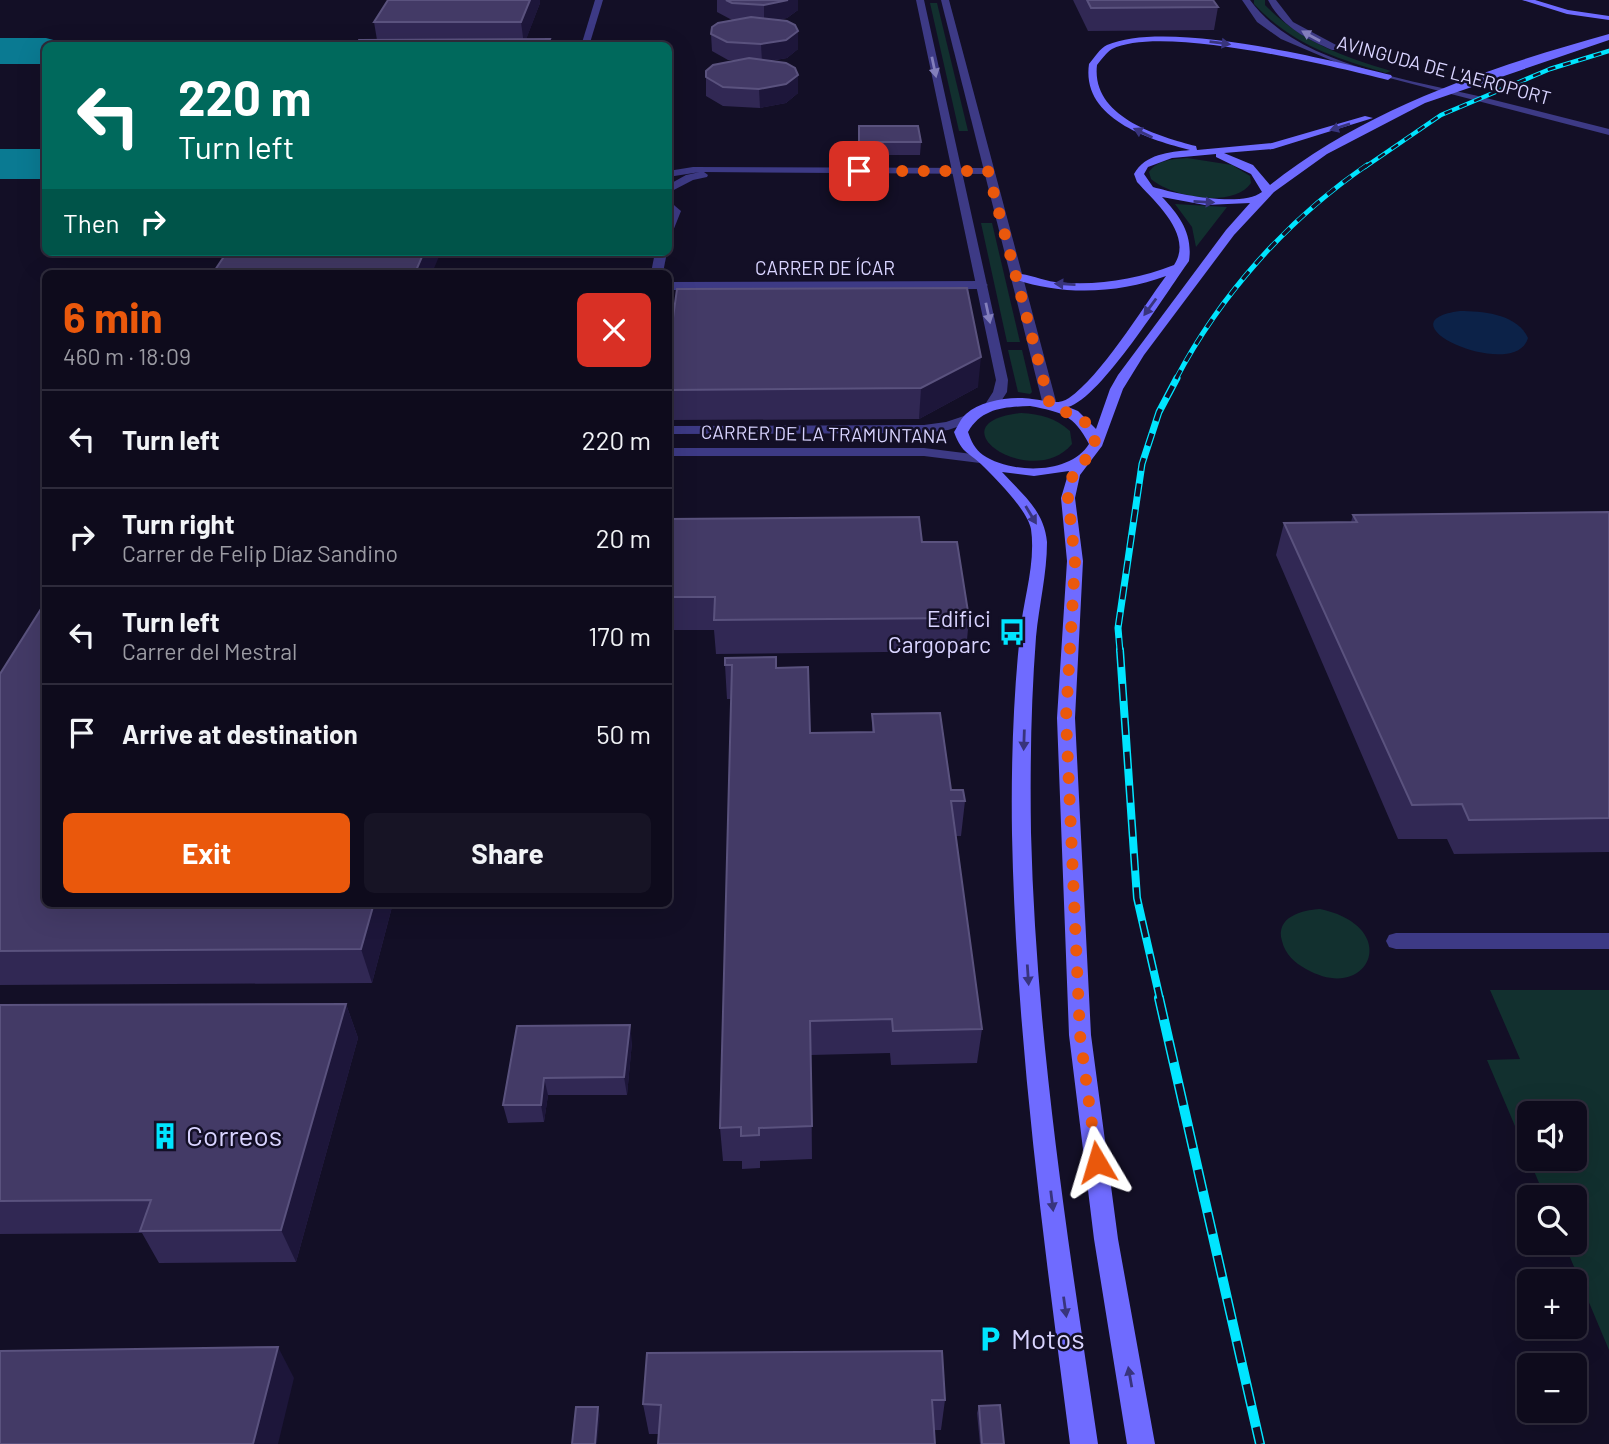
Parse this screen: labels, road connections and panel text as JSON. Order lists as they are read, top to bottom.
{
  "streets": {
    "street": ["AVINGUDA DE L'AEROPORT", "CARRER DE ÍCAR", "CARRER DE LA TRAMUNTANA"]
  },
  "places": {
    "bus stop": ["Edifici Cargoparc"],
    "building": ["Correos"],
    "parking": ["Motos"]
  },
  "page": {
    "turn": ["220 m", "Turn left"],
    "then": "Then",
    "heading": ["6 min", "460 m · 18:09"],
    "list": [
      {
        "name": "Turn left",
        "value": "220 m"
      },
      {
        "name": "Turn right",
        "note": "Carrer de Felip Díaz Sandino",
        "value": "20 m"
      },
      {
        "name": "Turn left",
        "note": "Carrer del Mestral",
        "value": "170 m"
      },
      {
        "name": "Arrive at destination",
        "value": "50 m"
      }
    ],
    "buttons": ["Exit", "Share"],
    "map_buttons": ["+", "−"]
  }
}
